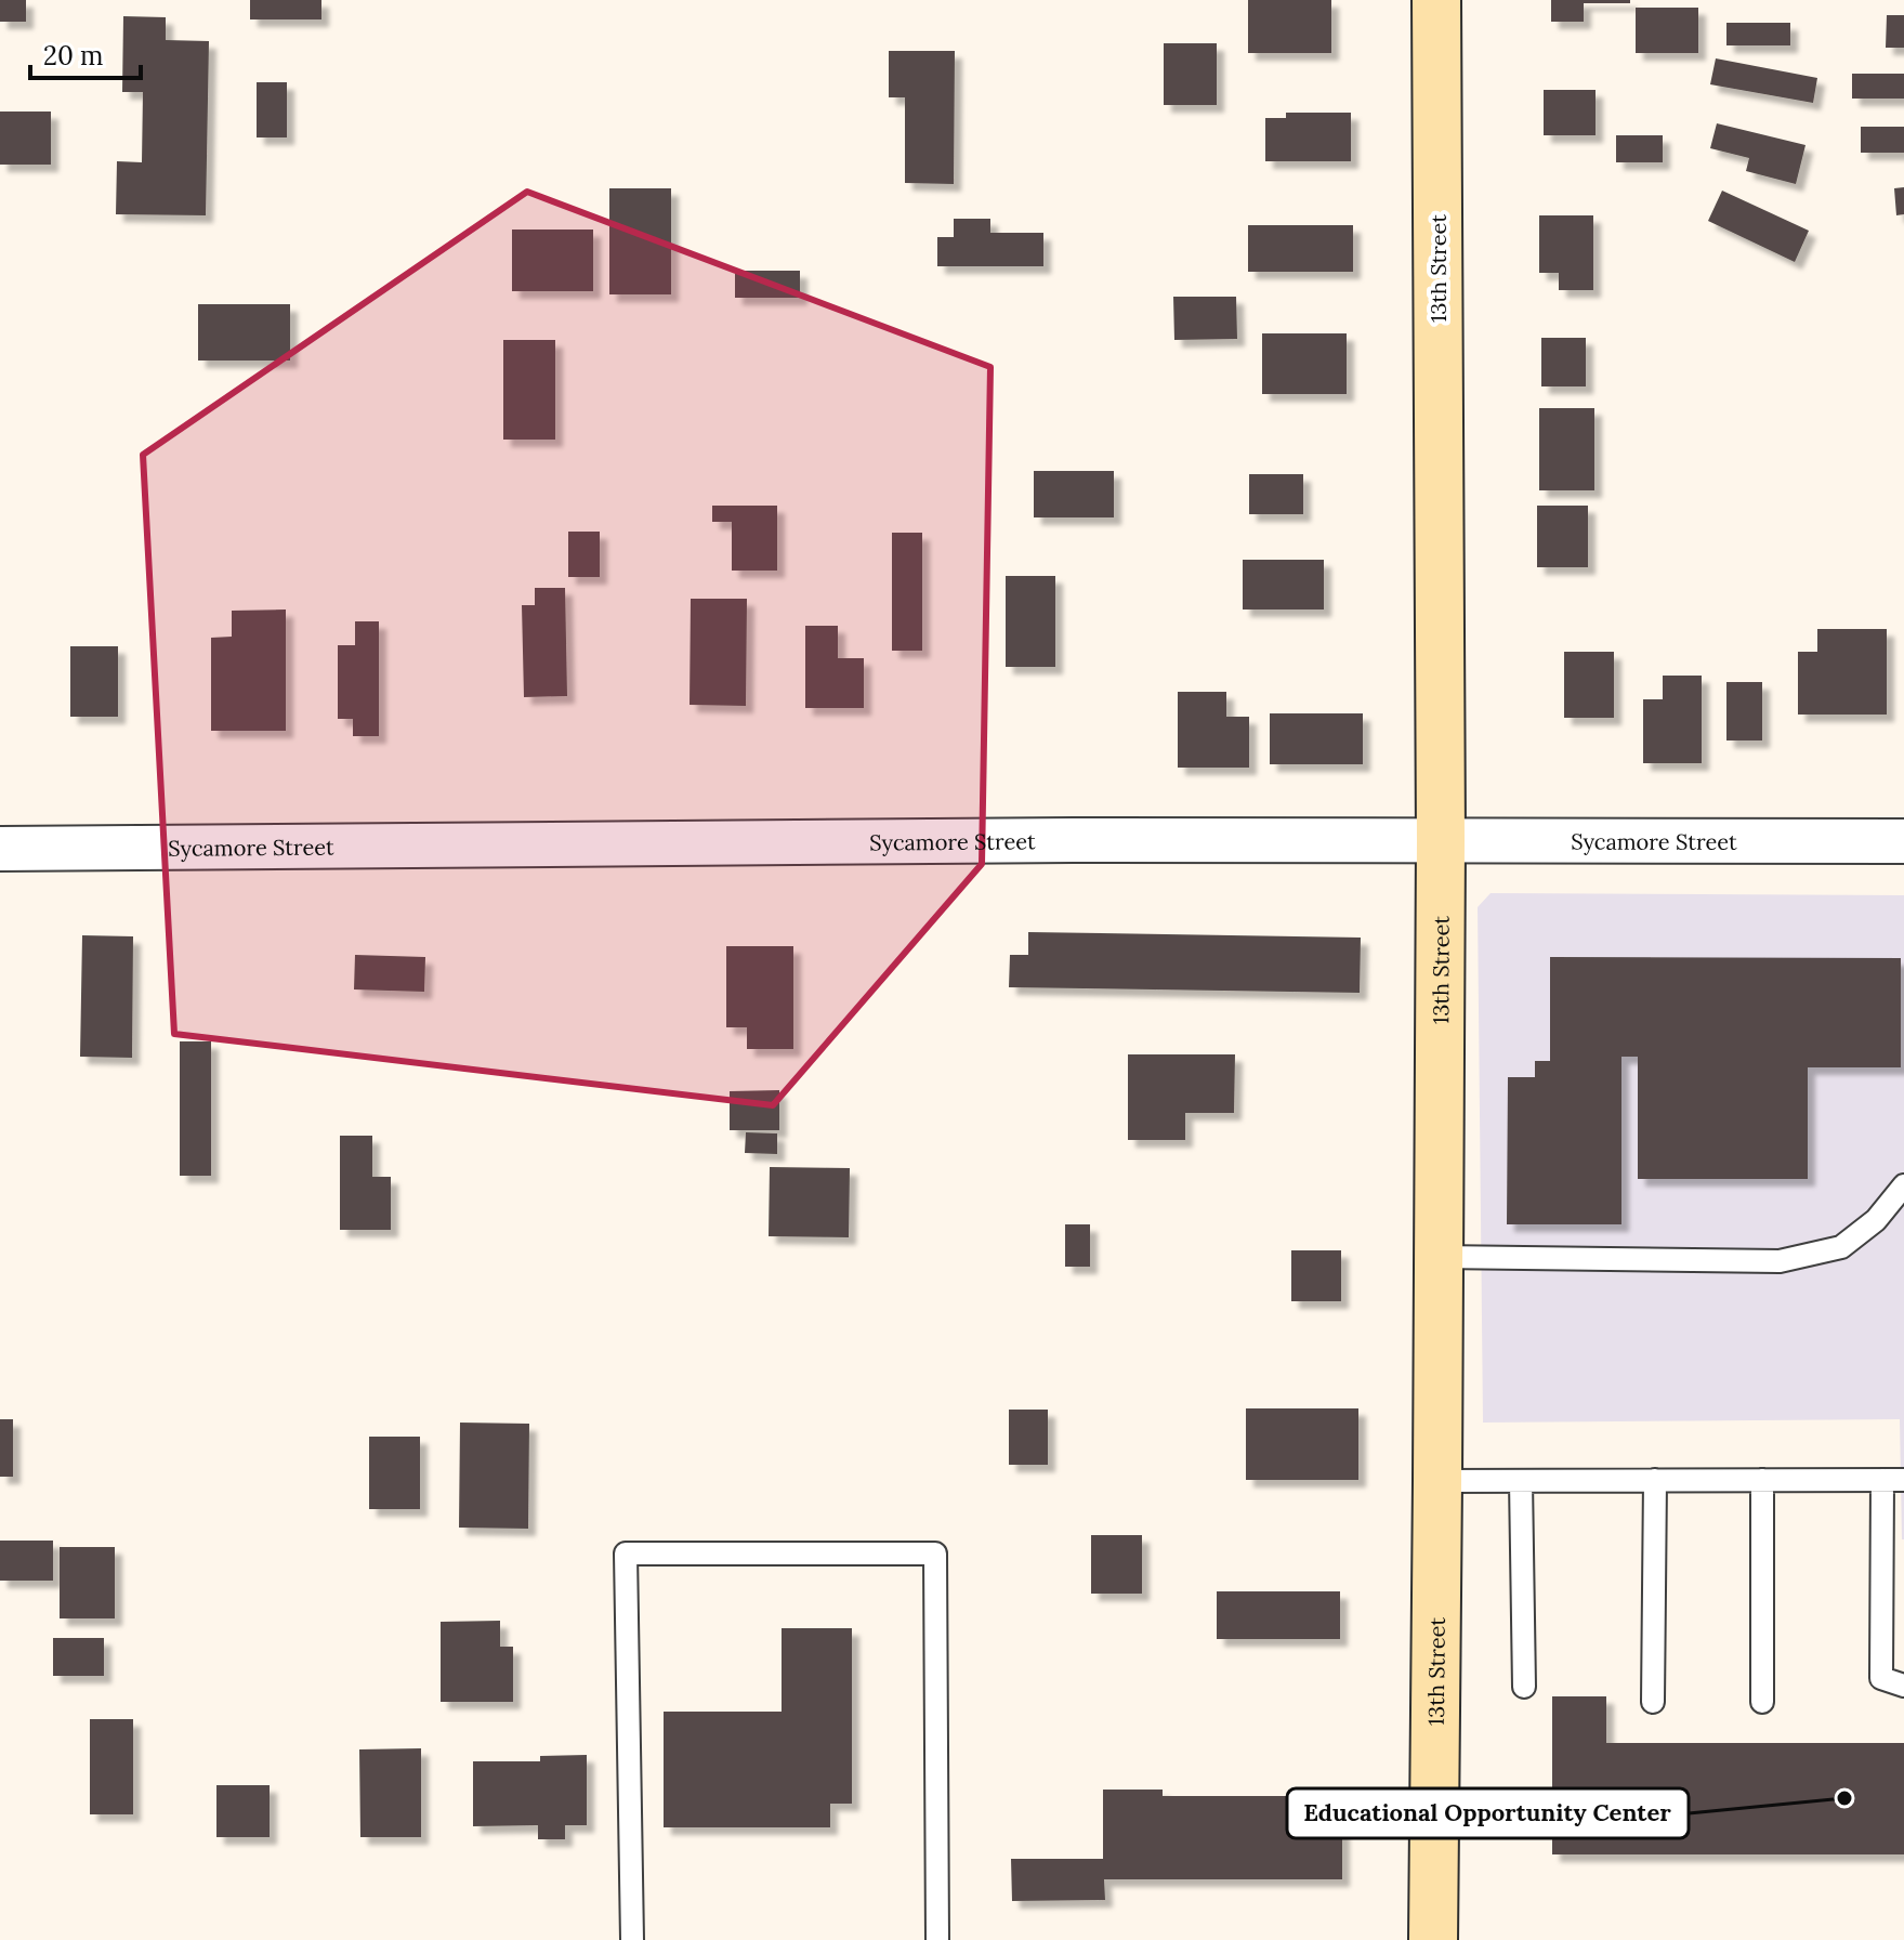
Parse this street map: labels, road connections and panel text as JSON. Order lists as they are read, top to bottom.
{
  "streets": {
    "main road": ["13th Street"],
    "street": ["Sycamore Street"]
  },
  "crossings": [
    ["13th Street", "Sycamore Street"]
  ],
  "places": ["Educational Opportunity Center"],
  "scale_bar": "20 m"
}
